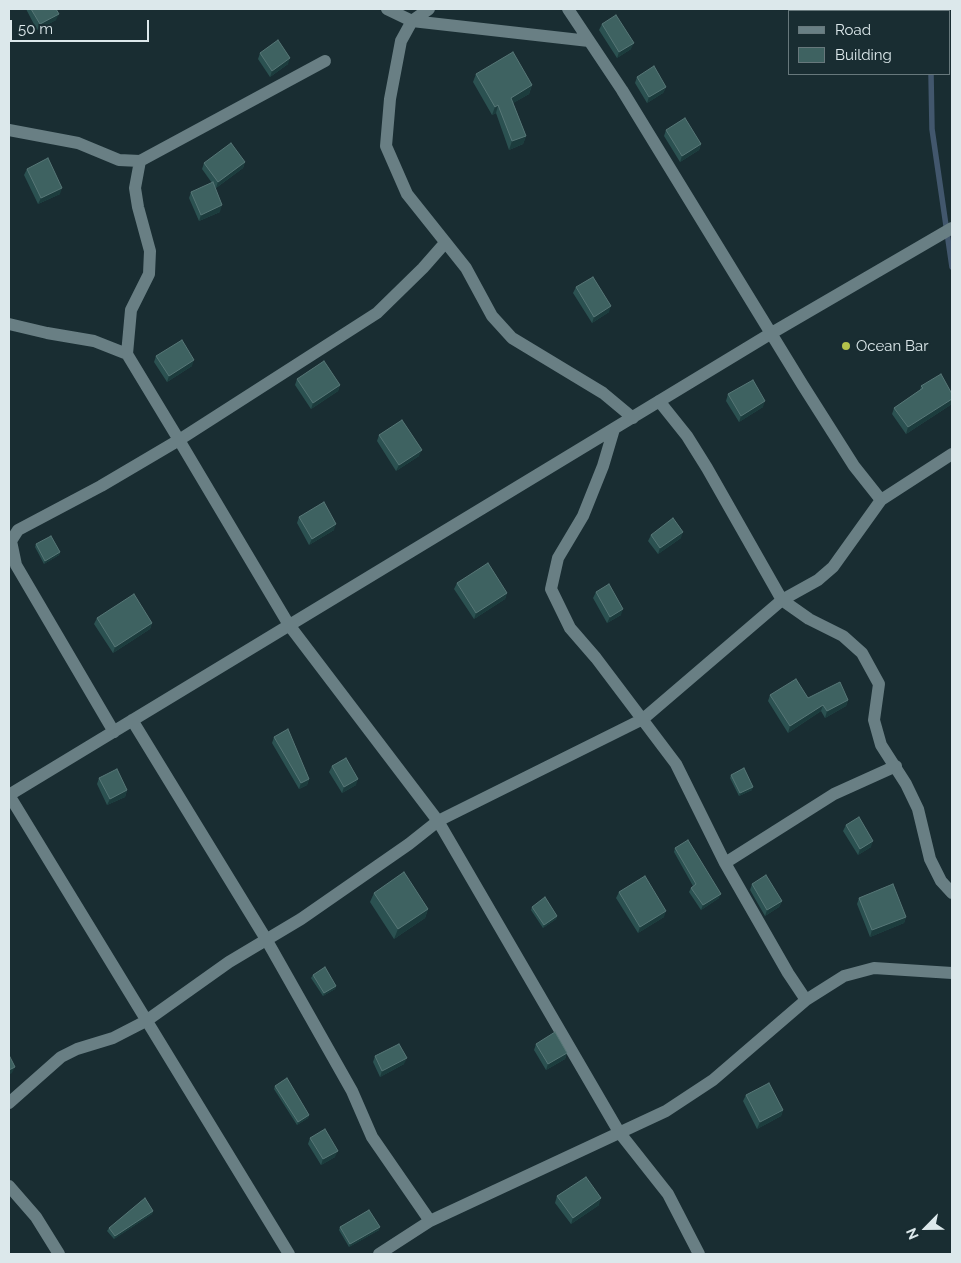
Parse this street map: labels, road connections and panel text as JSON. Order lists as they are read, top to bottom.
{
  "places": ["Ocean Bar"],
  "legend": ["Road", "Building"],
  "scale_bar": "50 m",
  "north": "bottom left"
}
